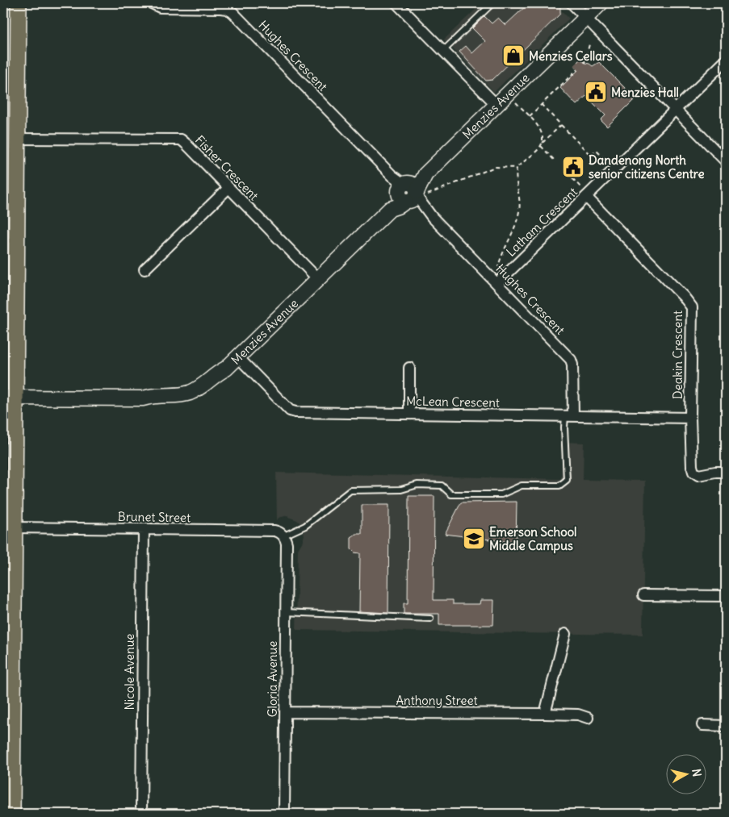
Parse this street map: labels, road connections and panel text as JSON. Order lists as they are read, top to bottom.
{
  "streets": {
    "street": [
      "Hughes Crescent",
      "Menzies Avenue",
      "Fisher Crescent",
      "Latham Crescent",
      "Deakin Crescent",
      "McLean Crescent",
      "Brunet Street",
      "Nicole Avenue",
      "Gloria Avenue",
      "Anthony Street"
    ]
  },
  "crossings": [
    ["Hughes Crescent", "Menzies Avenue"],
    ["Hughes Crescent", "Latham Crescent"],
    ["Hughes Crescent", "McLean Crescent"],
    ["Menzies Avenue", "Fisher Crescent"],
    ["Menzies Avenue", "McLean Crescent"],
    ["Latham Crescent", "Deakin Crescent"],
    ["Deakin Crescent", "McLean Crescent"],
    ["Brunet Street", "Nicole Avenue"],
    ["Brunet Street", "Gloria Avenue"],
    ["Gloria Avenue", "Anthony Street"]
  ],
  "places": {
    "shop": ["Menzies Cellars"],
    "public building": ["Menzies Hall", "Dandenong North senior citizens Centre"],
    "school or university": ["Emerson School Middle Campus"]
  },
  "north": "right"
}
